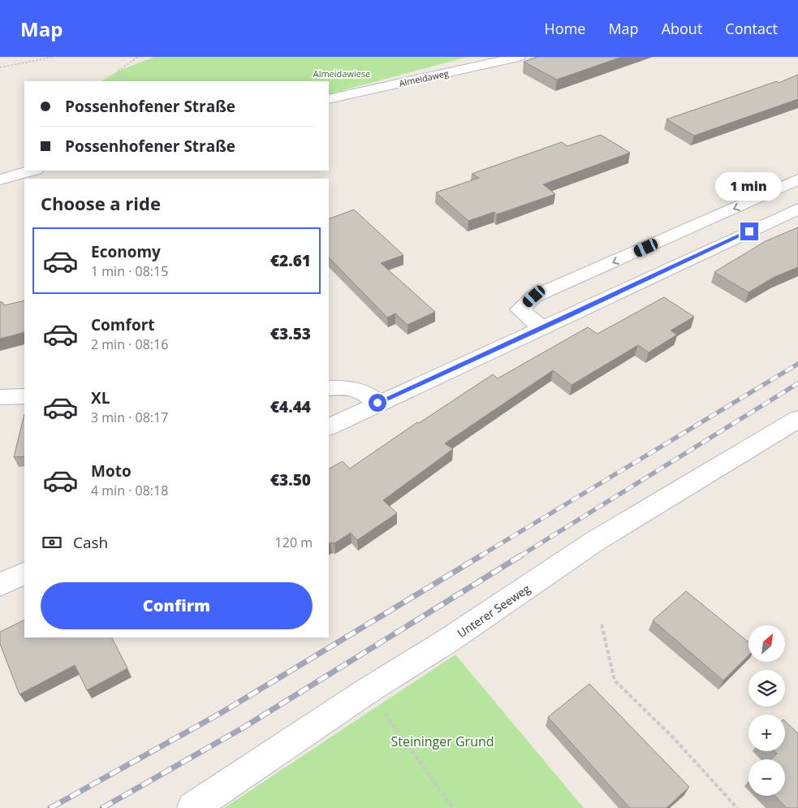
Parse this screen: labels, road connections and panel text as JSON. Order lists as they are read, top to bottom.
{
  "streets": {
    "street": ["Almeidaweg", "Unterer Seeweg"]
  },
  "parks": ["Almeidawiese", "Steininger Grund"],
  "north": "top right",
  "page": {
    "header": "Map",
    "nav": [
      "Home",
      "Map",
      "About",
      "Contact"
    ],
    "banner": ["Possenhofener Straße", "Possenhofener Straße"],
    "bubble": "1 min",
    "heading": "Choose a ride",
    "list": [
      {
        "name": "Economy",
        "note": "1 min · 08:15",
        "value": "€2.61"
      },
      {
        "name": "Comfort",
        "note": "2 min · 08:16",
        "value": "€3.53"
      },
      {
        "name": "XL",
        "note": "3 min · 08:17",
        "value": "€4.44"
      },
      {
        "name": "Moto",
        "note": "4 min · 08:18",
        "value": "€3.50"
      }
    ],
    "pay": ["Cash", "120 m"],
    "buttons": "Confirm",
    "map_buttons": ["+", "−"]
  }
}
